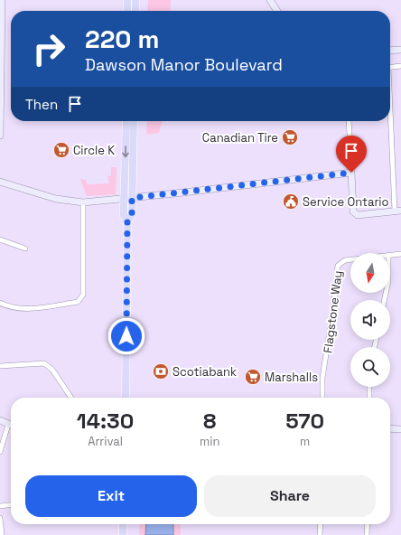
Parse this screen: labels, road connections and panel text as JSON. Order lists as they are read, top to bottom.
{
  "streets": {
    "street": ["Flagstone Way"]
  },
  "places": {
    "supermarket": ["Canadian Tire", "Circle K", "Marshalls"],
    "public building": ["Service Ontario"],
    "bank": ["Scotiabank"]
  },
  "north": "bottom",
  "page": {
    "turn": ["220 m", "Dawson Manor Boulevard"],
    "then": "Then",
    "eta": [
      "14:30",
      "Arrival",
      "8",
      "min",
      "570",
      "m"
    ],
    "buttons": ["Exit", "Share"]
  }
}
